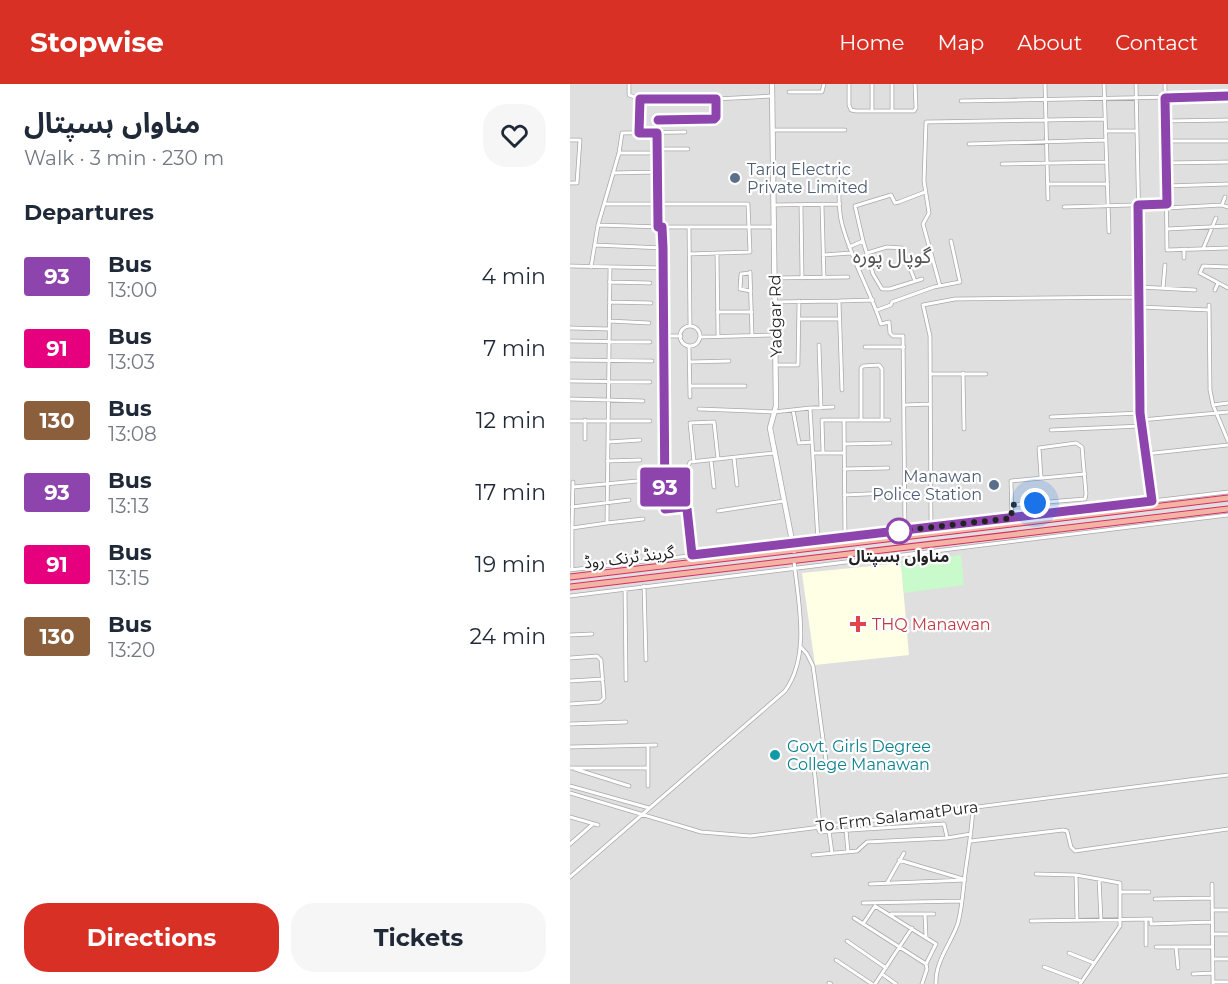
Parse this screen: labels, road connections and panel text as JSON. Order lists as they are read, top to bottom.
{
  "streets": {
    "highway": ["گرینڈ ٹرنک روڈ"],
    "street": ["Yadgar Rd", "To Frm SalamatPura"]
  },
  "crossings": [
    ["Yadgar Rd", "گرینڈ ٹرنک روڈ"]
  ],
  "districts": ["گوپال پورہ"],
  "places": {
    "other": [
      "Tariq Electric Private Limited",
      "Manawan Police Station",
      "مناواں ہسپتال",
      "Govt. Girls Degree College Manawan"
    ],
    "health": ["THQ Manawan"]
  },
  "lines": ["bus line 93"],
  "page": {
    "header": "Stopwise",
    "nav": [
      "Home",
      "Map",
      "About",
      "Contact"
    ],
    "heading": [
      ["مناواں ہسپتال", "Walk · 3 min · 230 m"],
      "Departures"
    ],
    "on_map": "93",
    "list": [
      {
        "mark": "93",
        "name": "Bus",
        "note": "13:00",
        "value": "4 min"
      },
      {
        "mark": "91",
        "name": "Bus",
        "note": "13:03",
        "value": "7 min"
      },
      {
        "mark": "130",
        "name": "Bus",
        "note": "13:08",
        "value": "12 min"
      },
      {
        "mark": "93",
        "name": "Bus",
        "note": "13:13",
        "value": "17 min"
      },
      {
        "mark": "91",
        "name": "Bus",
        "note": "13:15",
        "value": "19 min"
      },
      {
        "mark": "130",
        "name": "Bus",
        "note": "13:20",
        "value": "24 min"
      }
    ],
    "buttons": ["Directions", "Tickets"]
  }
}
